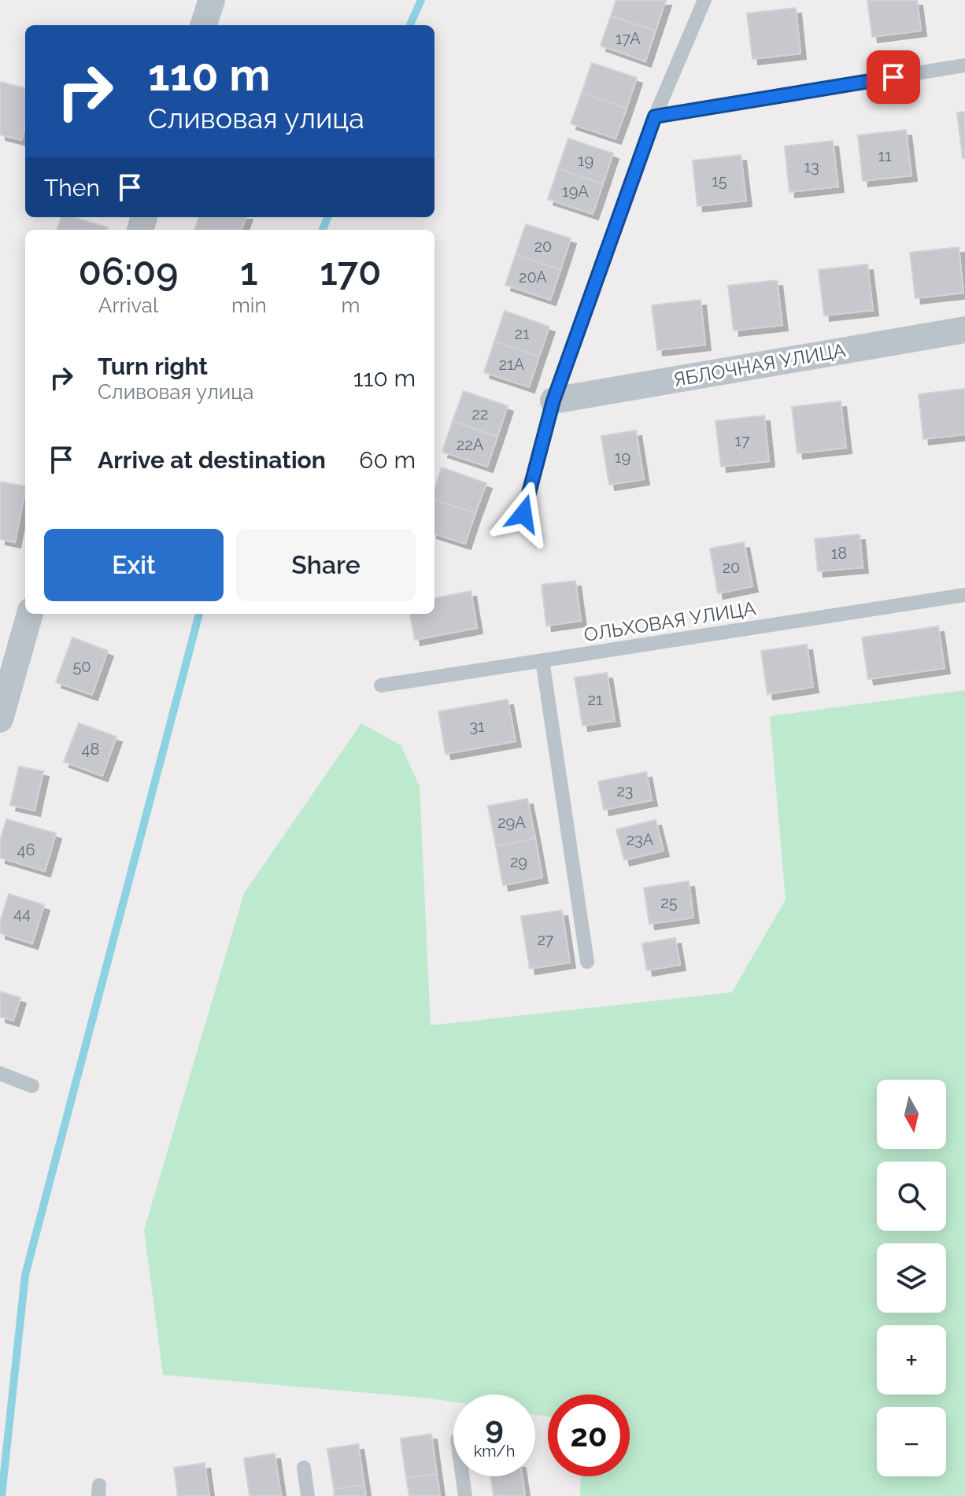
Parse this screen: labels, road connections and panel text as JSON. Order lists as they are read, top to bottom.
{
  "streets": {
    "street": ["ЯБЛОЧНАЯ УЛИЦА"],
    "lane": ["ОЛЬХОВАЯ УЛИЦА"]
  },
  "house_numbers": [
    "17А",
    "11",
    "19",
    "13",
    "15",
    "19А",
    "20",
    "20А",
    "21",
    "21А",
    "22",
    "17",
    "22А",
    "19",
    "18",
    "20",
    "50",
    "21",
    "31",
    "48",
    "23",
    "29А",
    "23А",
    "46",
    "29",
    "25",
    "44",
    "27"
  ],
  "north": "bottom",
  "page": {
    "turn": ["110 m", "Сливовая улица"],
    "then": "Then",
    "eta": [
      "06:09",
      "Arrival",
      "1",
      "min",
      "170",
      "m"
    ],
    "list": [
      {
        "name": "Turn right",
        "note": "Сливовая улица",
        "value": "110 m"
      },
      {
        "name": "Arrive at destination",
        "value": "60 m"
      }
    ],
    "buttons": ["Exit", "Share"],
    "map_buttons": ["+", "−"],
    "speed": "9 km/h",
    "limit": "20"
  }
}
